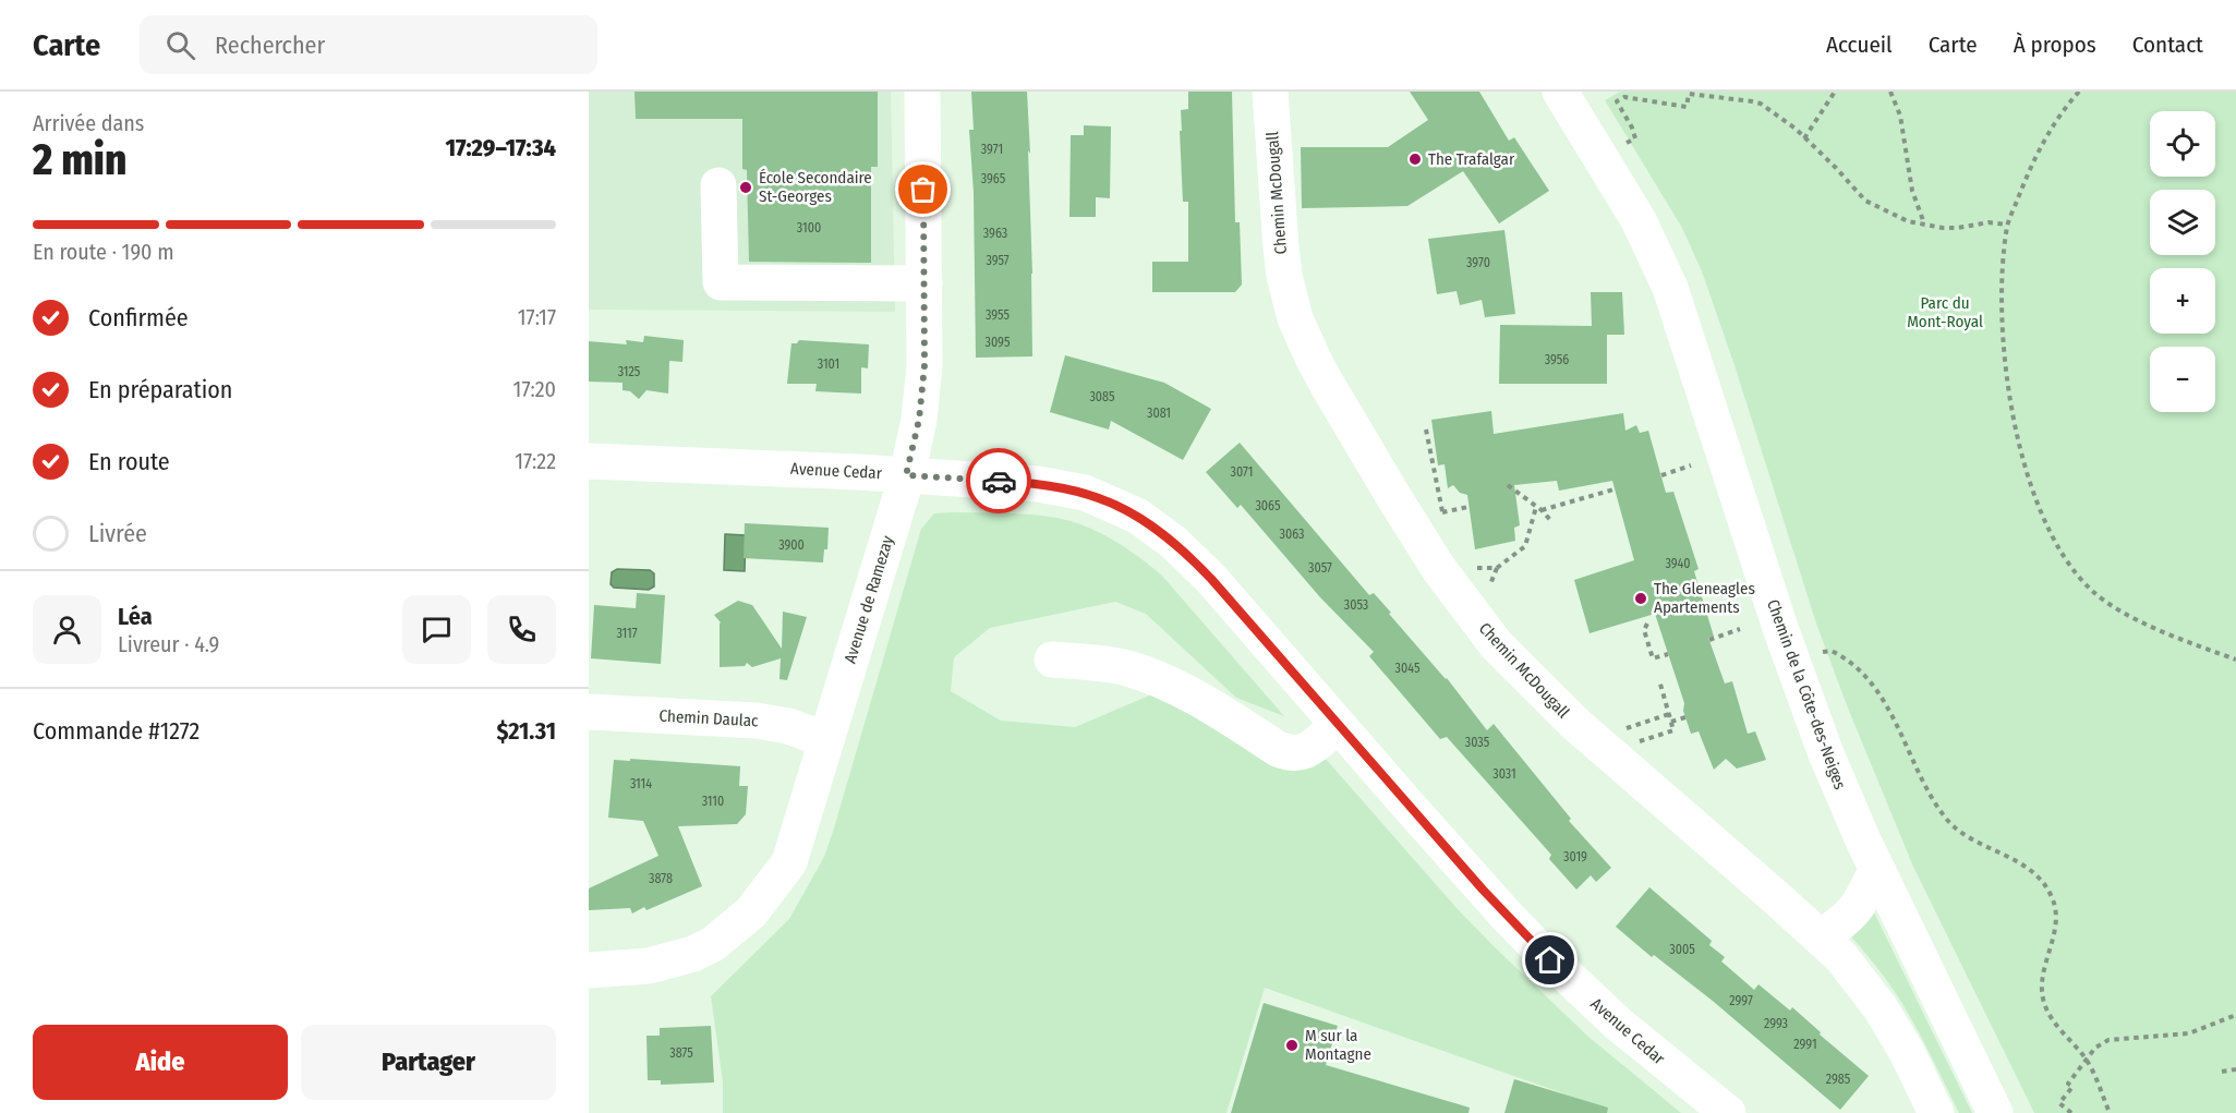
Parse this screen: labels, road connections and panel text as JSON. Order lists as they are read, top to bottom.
{
  "streets": {
    "street": [
      "Chemin McDougall",
      "Avenue Cedar",
      "Avenue de Ramezay",
      "Chemin de la Côte-des-Neiges",
      "Chemin Daulac"
    ]
  },
  "crossings": [
    ["Avenue Cedar", "Avenue de Ramezay"],
    ["Avenue de Ramezay", "Chemin Daulac"]
  ],
  "parks": ["Parc du Mont-Royal"],
  "places": [
    "The Trafalgar",
    "École Secondaire St-Georges",
    "The Gleneagles Apartements",
    "M sur la Montagne"
  ],
  "house_numbers": [
    "3971",
    "3965",
    "3100",
    "3963",
    "3957",
    "3970",
    "3955",
    "3095",
    "3956",
    "3101",
    "3125",
    "3085",
    "3081",
    "3071",
    "3065",
    "3063",
    "3900",
    "3940",
    "3057",
    "3053",
    "3117",
    "3045",
    "3035",
    "3031",
    "3114",
    "3110",
    "3019",
    "3878",
    "3005",
    "2997",
    "2993",
    "2991",
    "3875",
    "2985"
  ],
  "page": {
    "header": "Carte",
    "search": "Rechercher",
    "nav": [
      "Accueil",
      "Carte",
      "À propos",
      "Contact"
    ],
    "heading": ["2 min", "Arrivée dans", "17:29–17:34"],
    "panel": [
      "Léa",
      "Livreur · 4.9",
      "Commande #1272",
      "$21.31"
    ],
    "map_buttons": ["+", "−"],
    "bar": "En route · 190 m",
    "list": [
      ["Confirmée", "17:17"],
      ["En préparation", "17:20"],
      ["En route", "17:22"],
      "Livrée"
    ],
    "buttons": ["Aide", "Partager"]
  }
}
